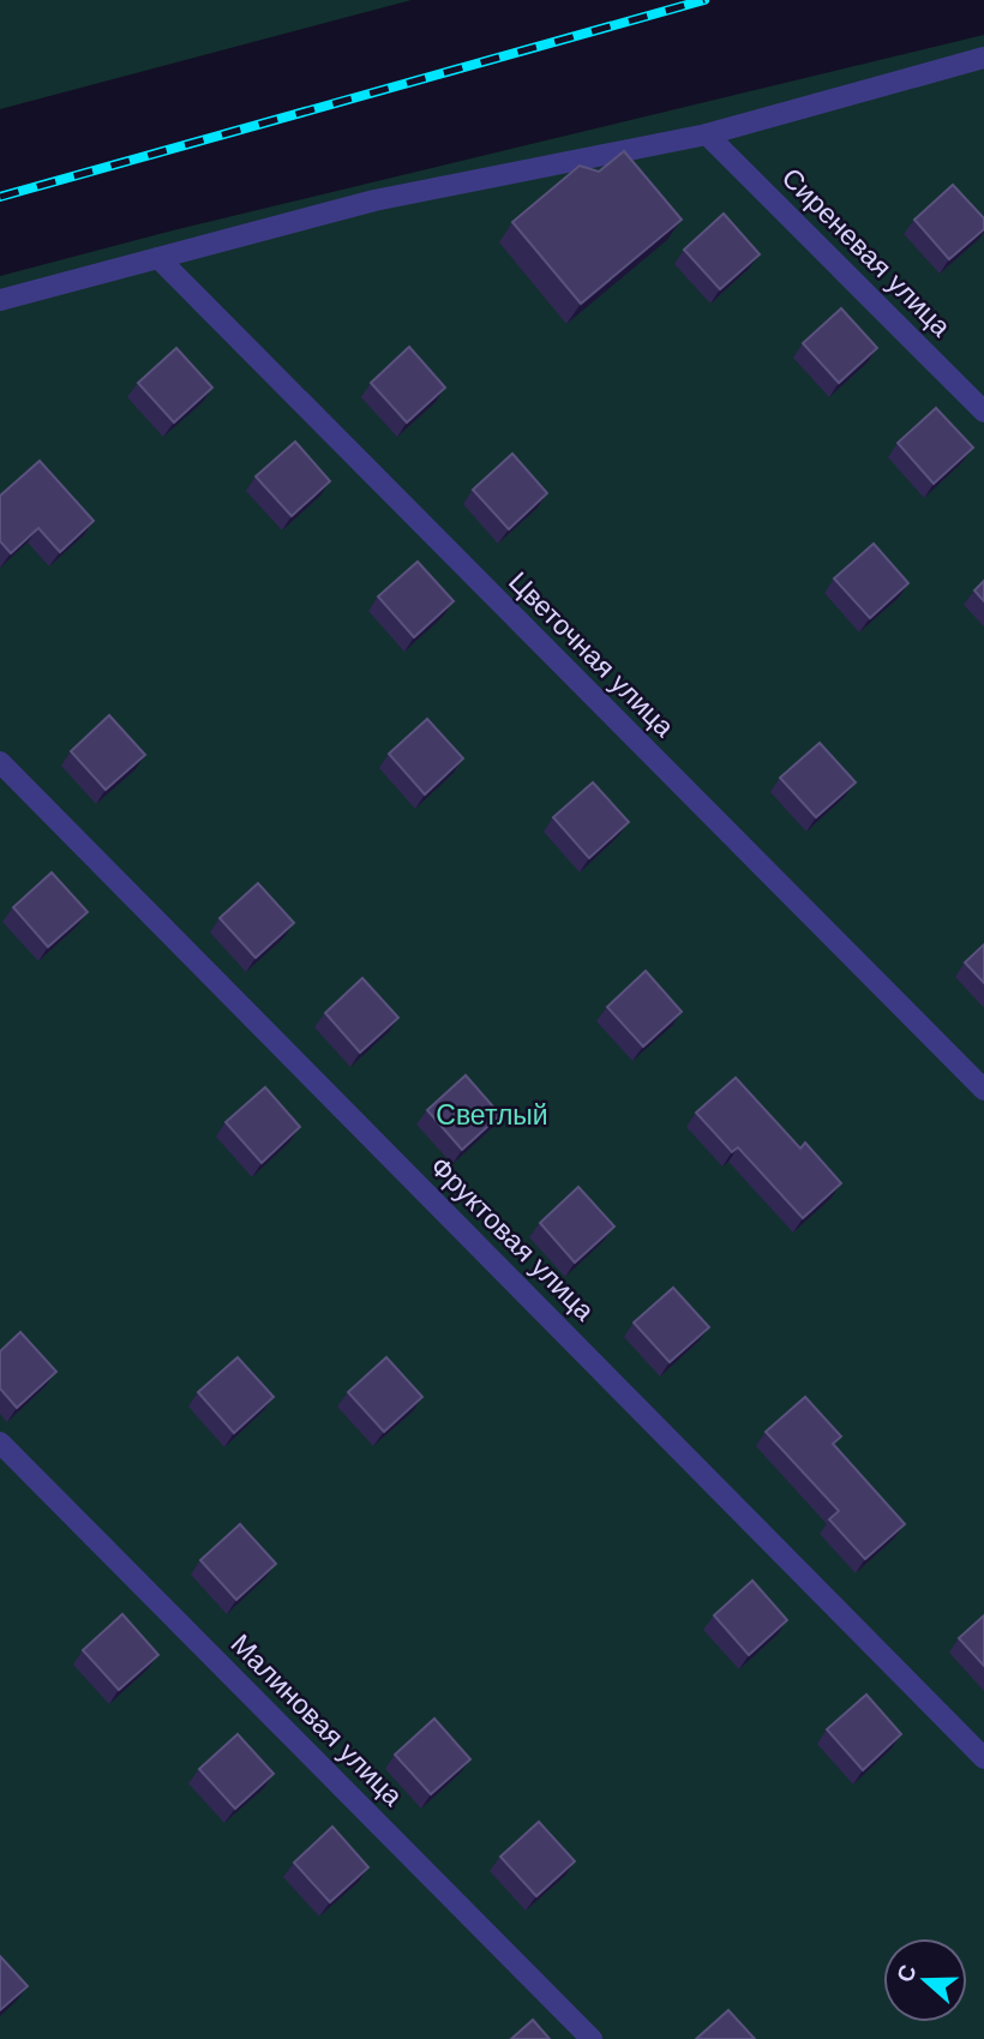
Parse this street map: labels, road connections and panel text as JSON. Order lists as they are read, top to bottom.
{
  "streets": {
    "street": [
      "Сиреневая улица",
      "Цветочная улица",
      "Фруктовая улица",
      "Малиновая улица"
    ]
  },
  "parks": ["Светлый"],
  "north": "left"
}
